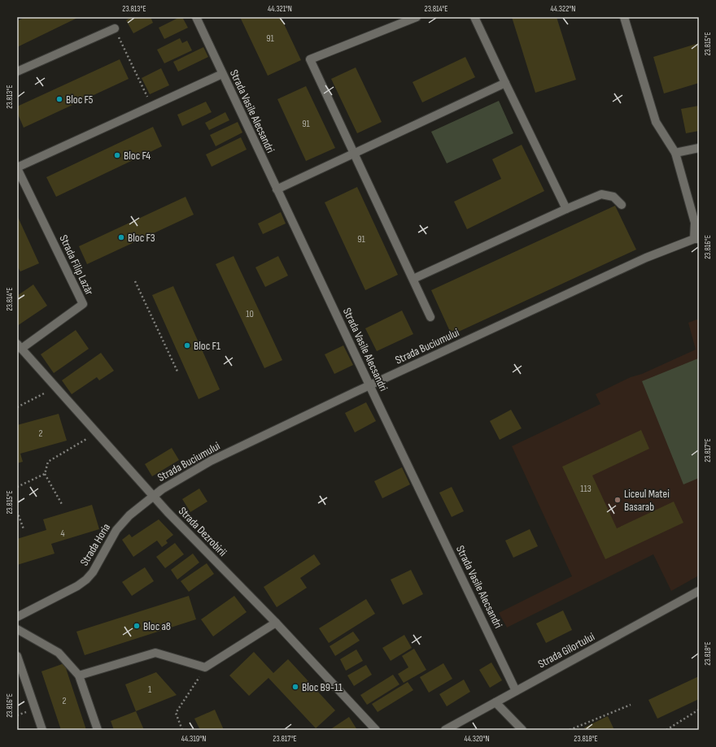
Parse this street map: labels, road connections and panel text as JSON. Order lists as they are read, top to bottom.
{
  "streets": {
    "street": [
      "Strada Vasile Alecsandri",
      "Strada Filip Lazăr",
      "Strada Buciumului",
      "Strada Dezrobirii",
      "Strada Horia",
      "Strada Gilortului"
    ]
  },
  "crossings": [
    ["Strada Vasile Alecsandri", "Strada Buciumului"],
    ["Strada Vasile Alecsandri", "Strada Gilortului"],
    ["Strada Filip Lazăr", "Strada Dezrobirii"],
    ["Strada Buciumului", "Strada Dezrobirii"],
    ["Strada Buciumului", "Strada Horia"],
    ["Strada Dezrobirii", "Strada Horia"]
  ],
  "places": [
    "Bloc F5",
    "Bloc F4",
    "Bloc F3",
    "Bloc F1",
    "Liceul Matei Basarab",
    "Bloc a8",
    "Bloc B9-11"
  ],
  "house_numbers": [
    "91",
    "91",
    "91",
    "10",
    "2",
    "113",
    "4",
    "1",
    "2"
  ],
  "coordinates": [
    "23.813°E",
    "44.321°N",
    "23.814°E",
    "44.322°N",
    "23.815°E",
    "23.816°E",
    "23.817°E",
    "23.818°E",
    "44.319°N",
    "44.320°N"
  ]
}
